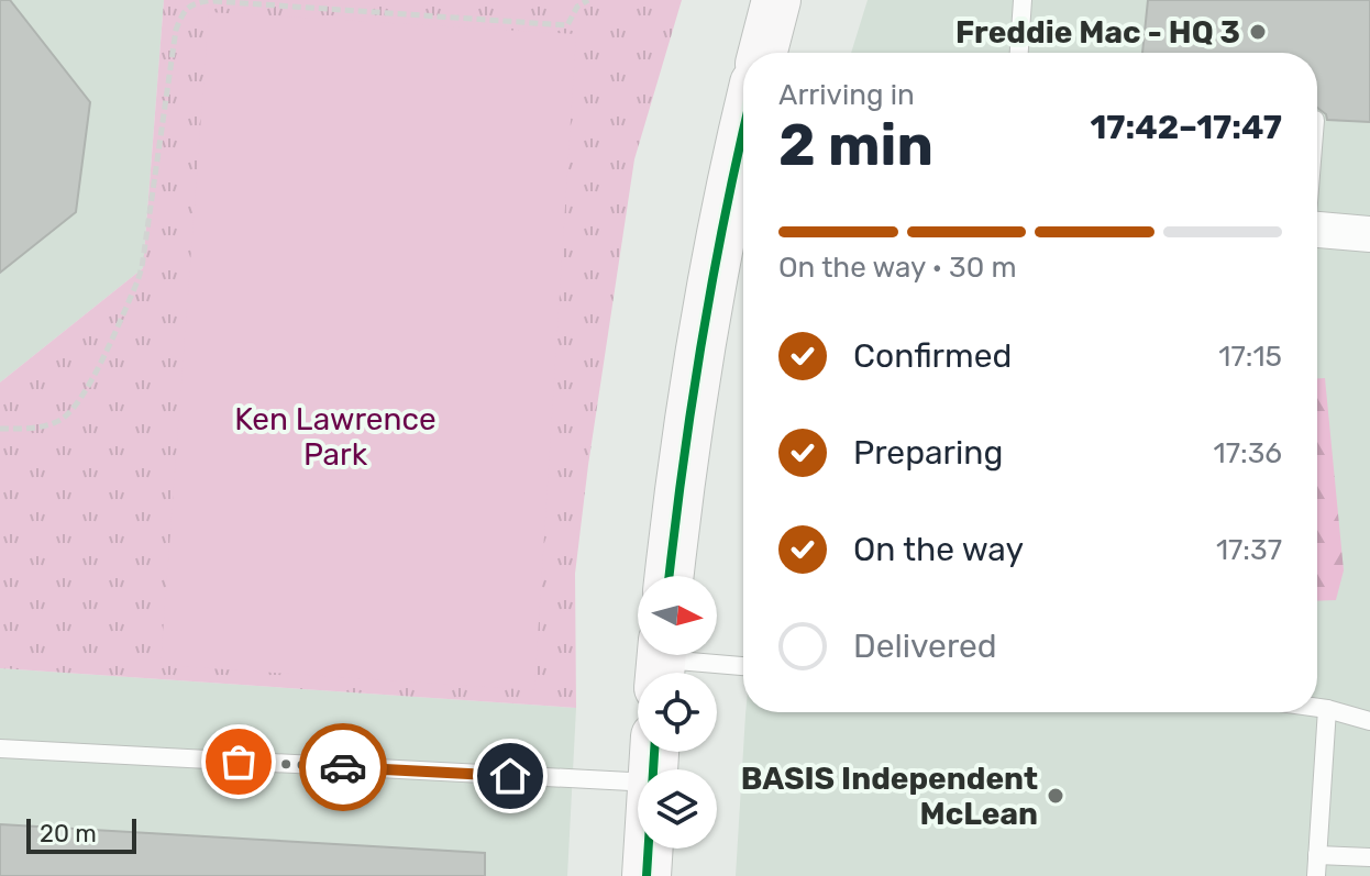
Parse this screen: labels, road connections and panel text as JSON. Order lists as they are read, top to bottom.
{
  "parks": ["Ken Lawrence Park"],
  "places": ["Freddie Mac - HQ 3", "BASIS Independent McLean"],
  "scale_bar": "20 m",
  "north": "right",
  "page": {
    "heading": ["2 min", "Arriving in", "17:42–17:47"],
    "bar": "On the way · 30 m",
    "list": [
      ["Confirmed", "17:15"],
      ["Preparing", "17:36"],
      ["On the way", "17:37"],
      "Delivered"
    ],
    "scale": "20 m"
  }
}
